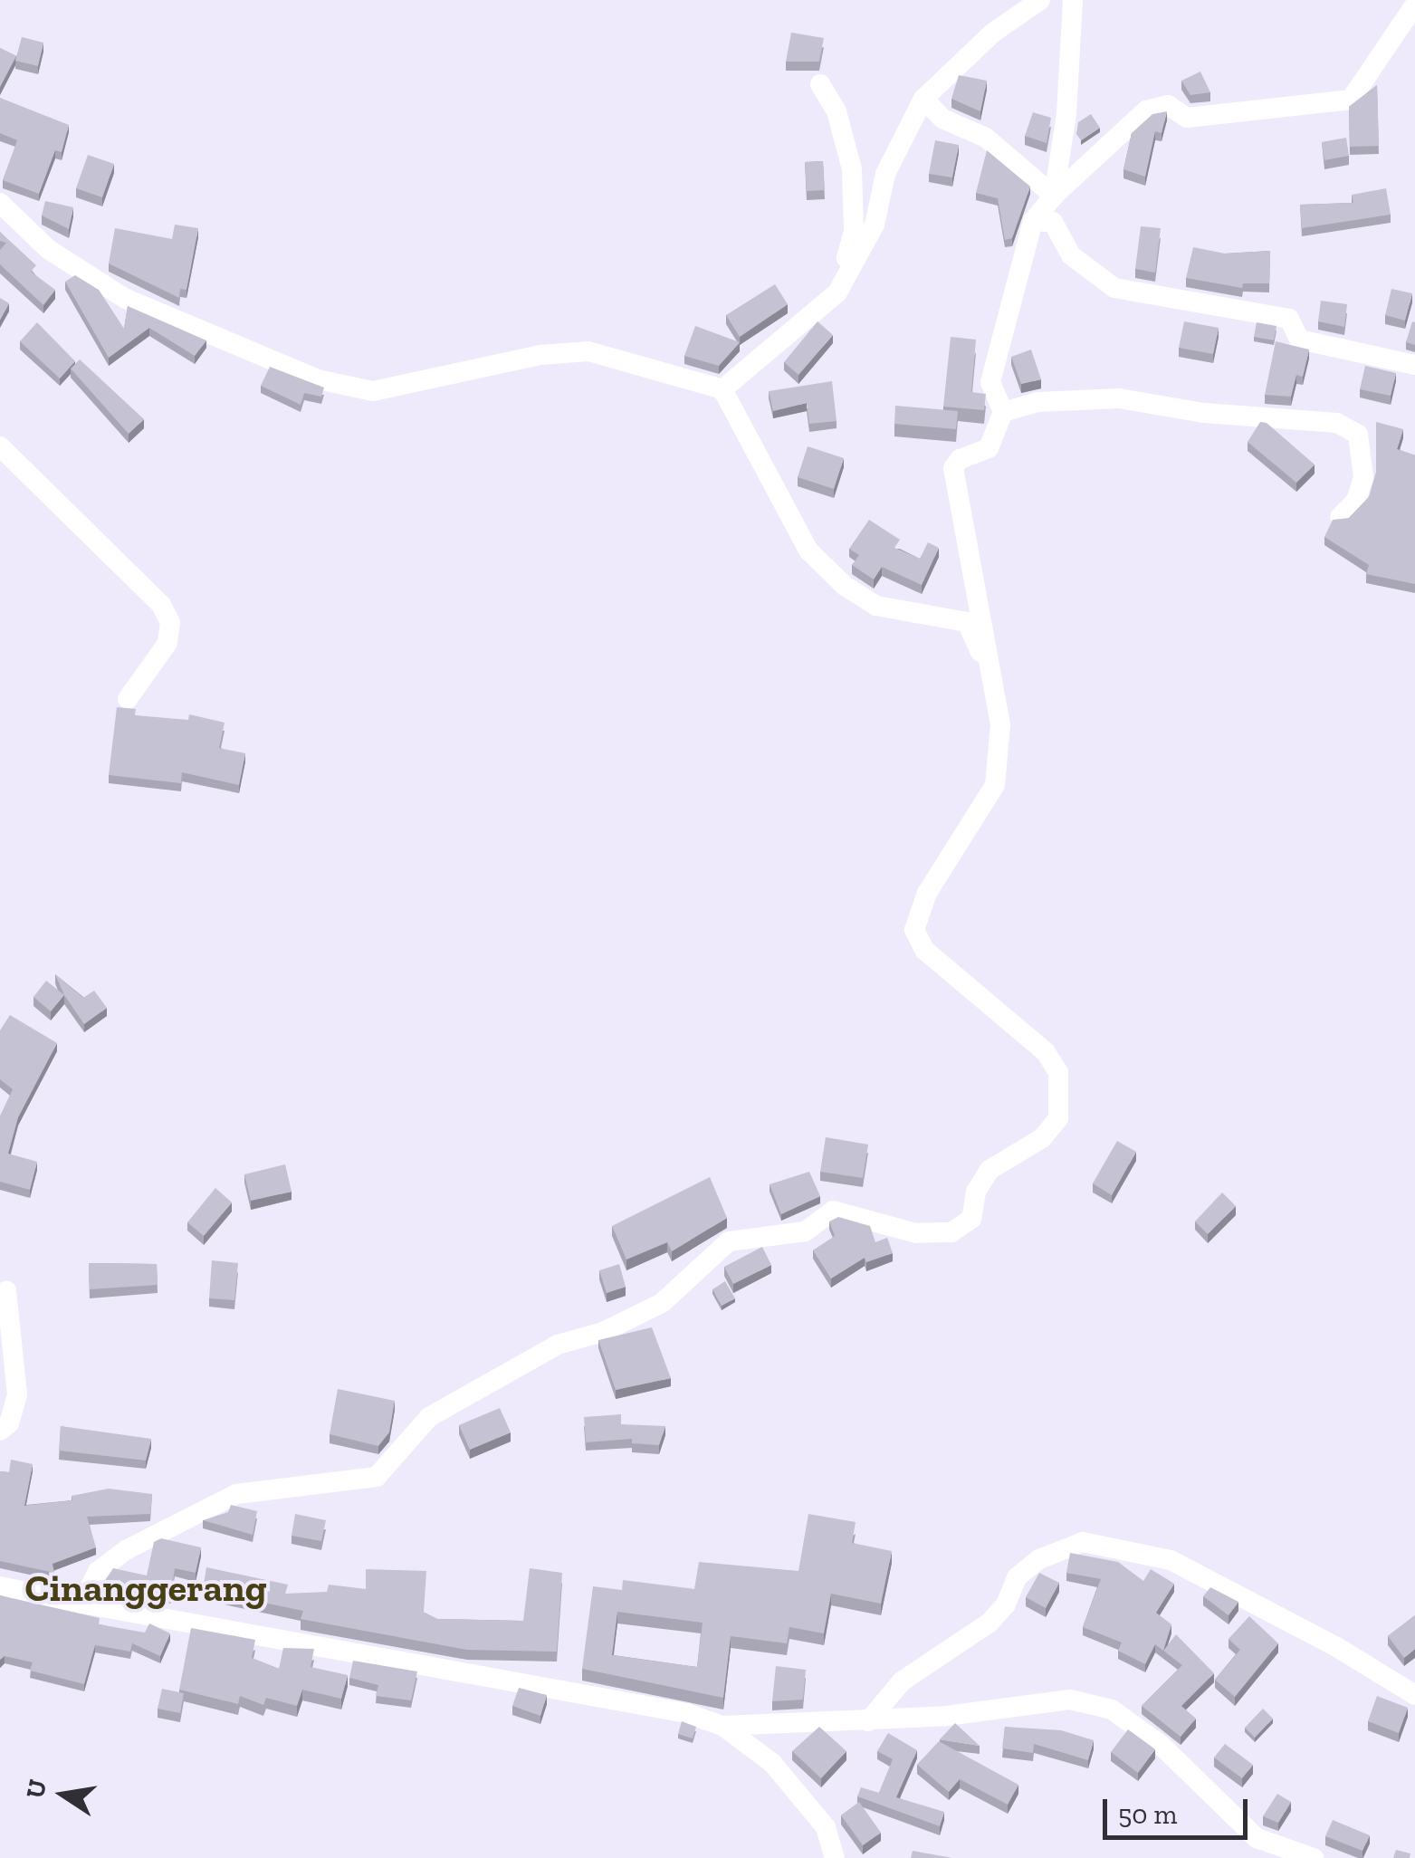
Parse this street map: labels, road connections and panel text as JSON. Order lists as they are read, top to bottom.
{
  "districts": ["Cinanggerang"],
  "scale_bar": "50 m",
  "north": "left"
}
